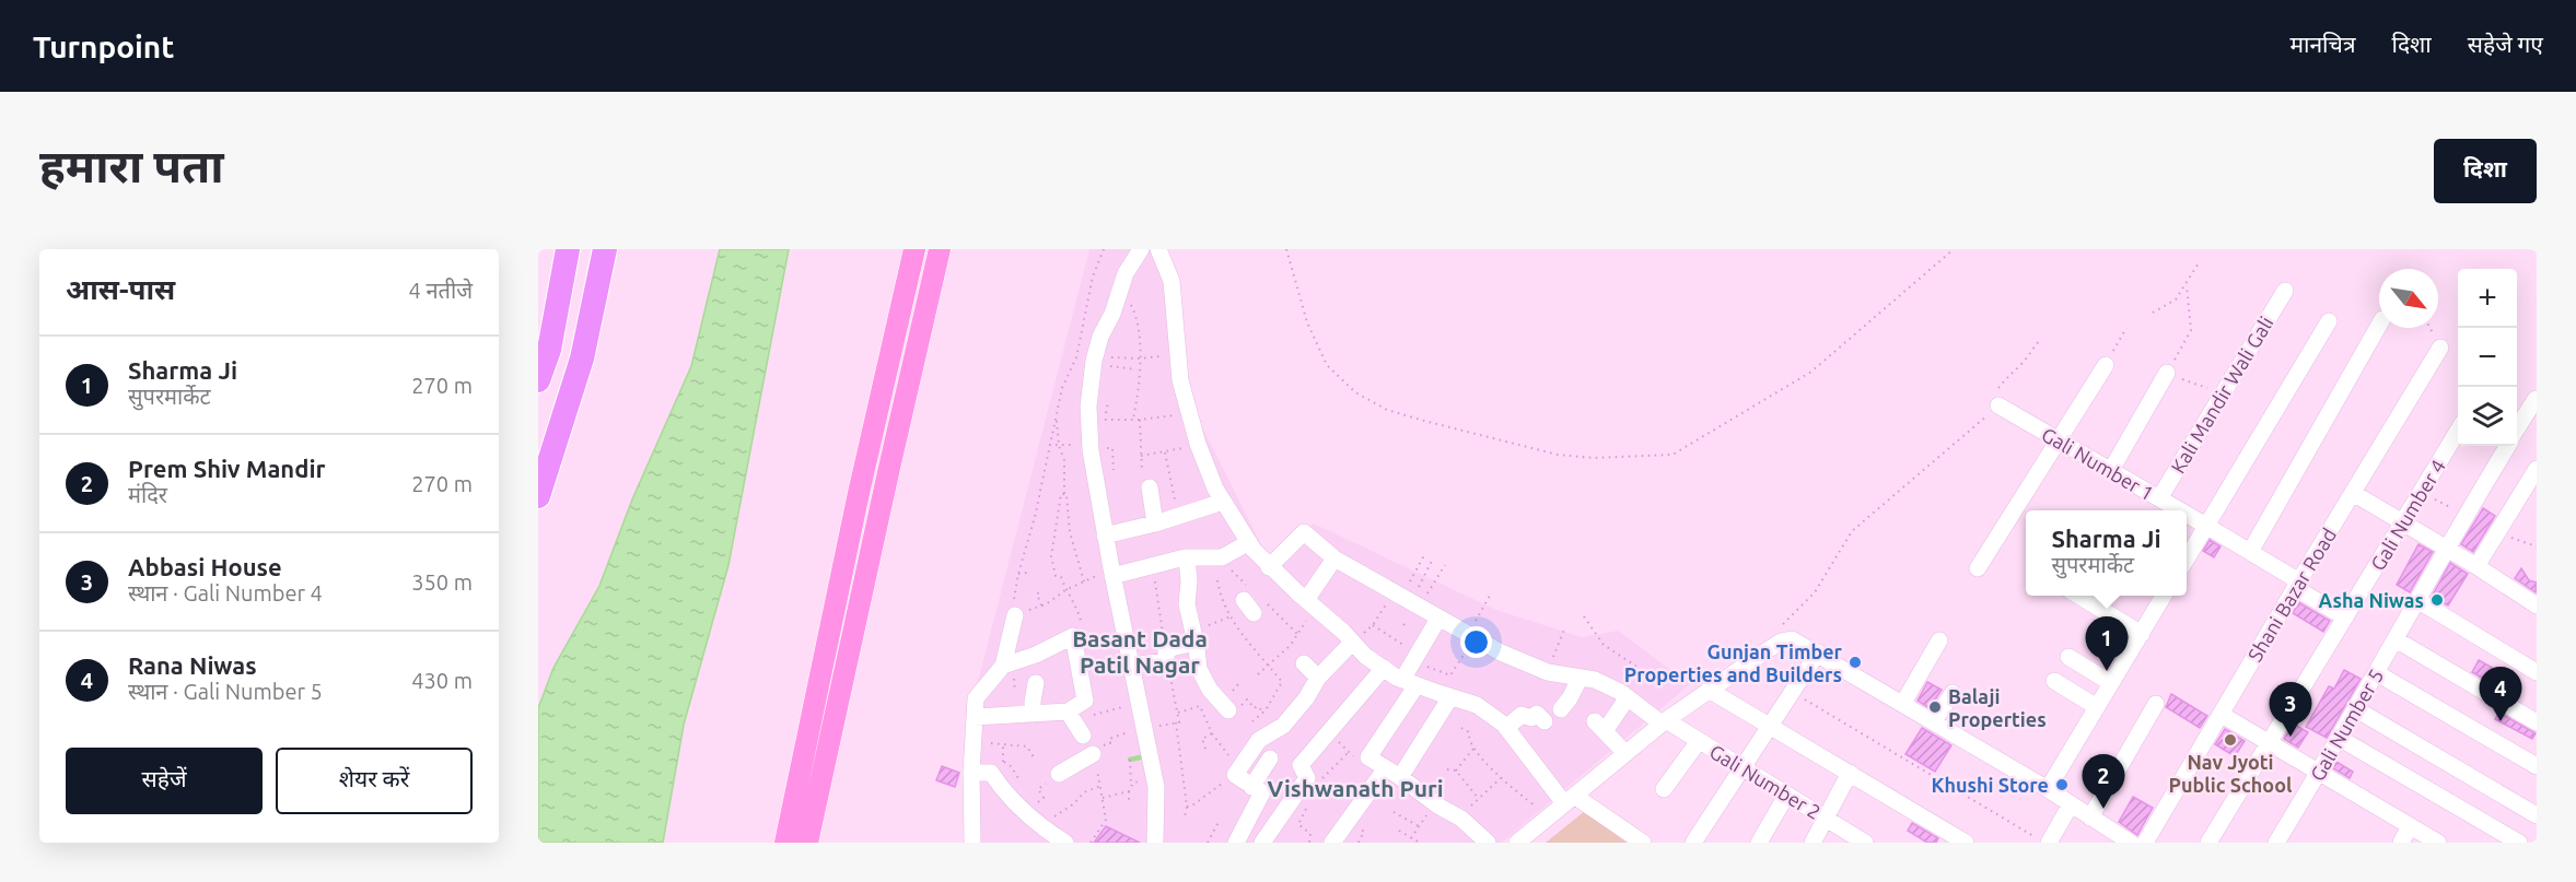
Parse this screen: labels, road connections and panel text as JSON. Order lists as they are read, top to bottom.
{
  "streets": {
    "street": [
      "Kali Mandir Wali Gali",
      "Gali Number 1",
      "Gali Number 4",
      "Shani Bazar Road",
      "Gali Number 5",
      "Gali Number 2"
    ]
  },
  "crossings": [
    ["Kali Mandir Wali Gali", "Gali Number 1"],
    ["Gali Number 1", "Gali Number 4"],
    ["Gali Number 1", "Shani Bazar Road"]
  ],
  "districts": ["Basant Dada Patil Nagar", "Vishwanath Puri"],
  "places": [
    "Asha Niwas",
    "Gunjan Timber Properties and Builders",
    "Balaji Properties",
    "Nav Jyoti Public School",
    "Khushi Store"
  ],
  "north": "bottom right",
  "page": {
    "header": "Turnpoint",
    "nav": ["मानचित्र", "दिशा", "सहेजे गए"],
    "buttons": [
      "दिशा",
      ["सहेजें", "शेयर करें"]
    ],
    "title": "हमारा पता",
    "heading": ["आस-पास", "4 नतीजे"],
    "map_buttons": ["+", "−"],
    "list": [
      {
        "mark": "1",
        "name": "Sharma Ji",
        "note": "सुपरमार्केट",
        "value": "270 m"
      },
      {
        "mark": "2",
        "name": "Prem Shiv Mandir",
        "note": "मंदिर",
        "value": "270 m"
      },
      {
        "mark": "3",
        "name": "Abbasi House",
        "note": "स्थान · Gali Number 4",
        "value": "350 m"
      },
      {
        "mark": "4",
        "name": "Rana Niwas",
        "note": "स्थान · Gali Number 5",
        "value": "430 m"
      }
    ],
    "popup": ["Sharma Ji", "सुपरमार्केट"],
    "pins": [
      "1",
      "4",
      "3",
      "2"
    ]
  }
}
